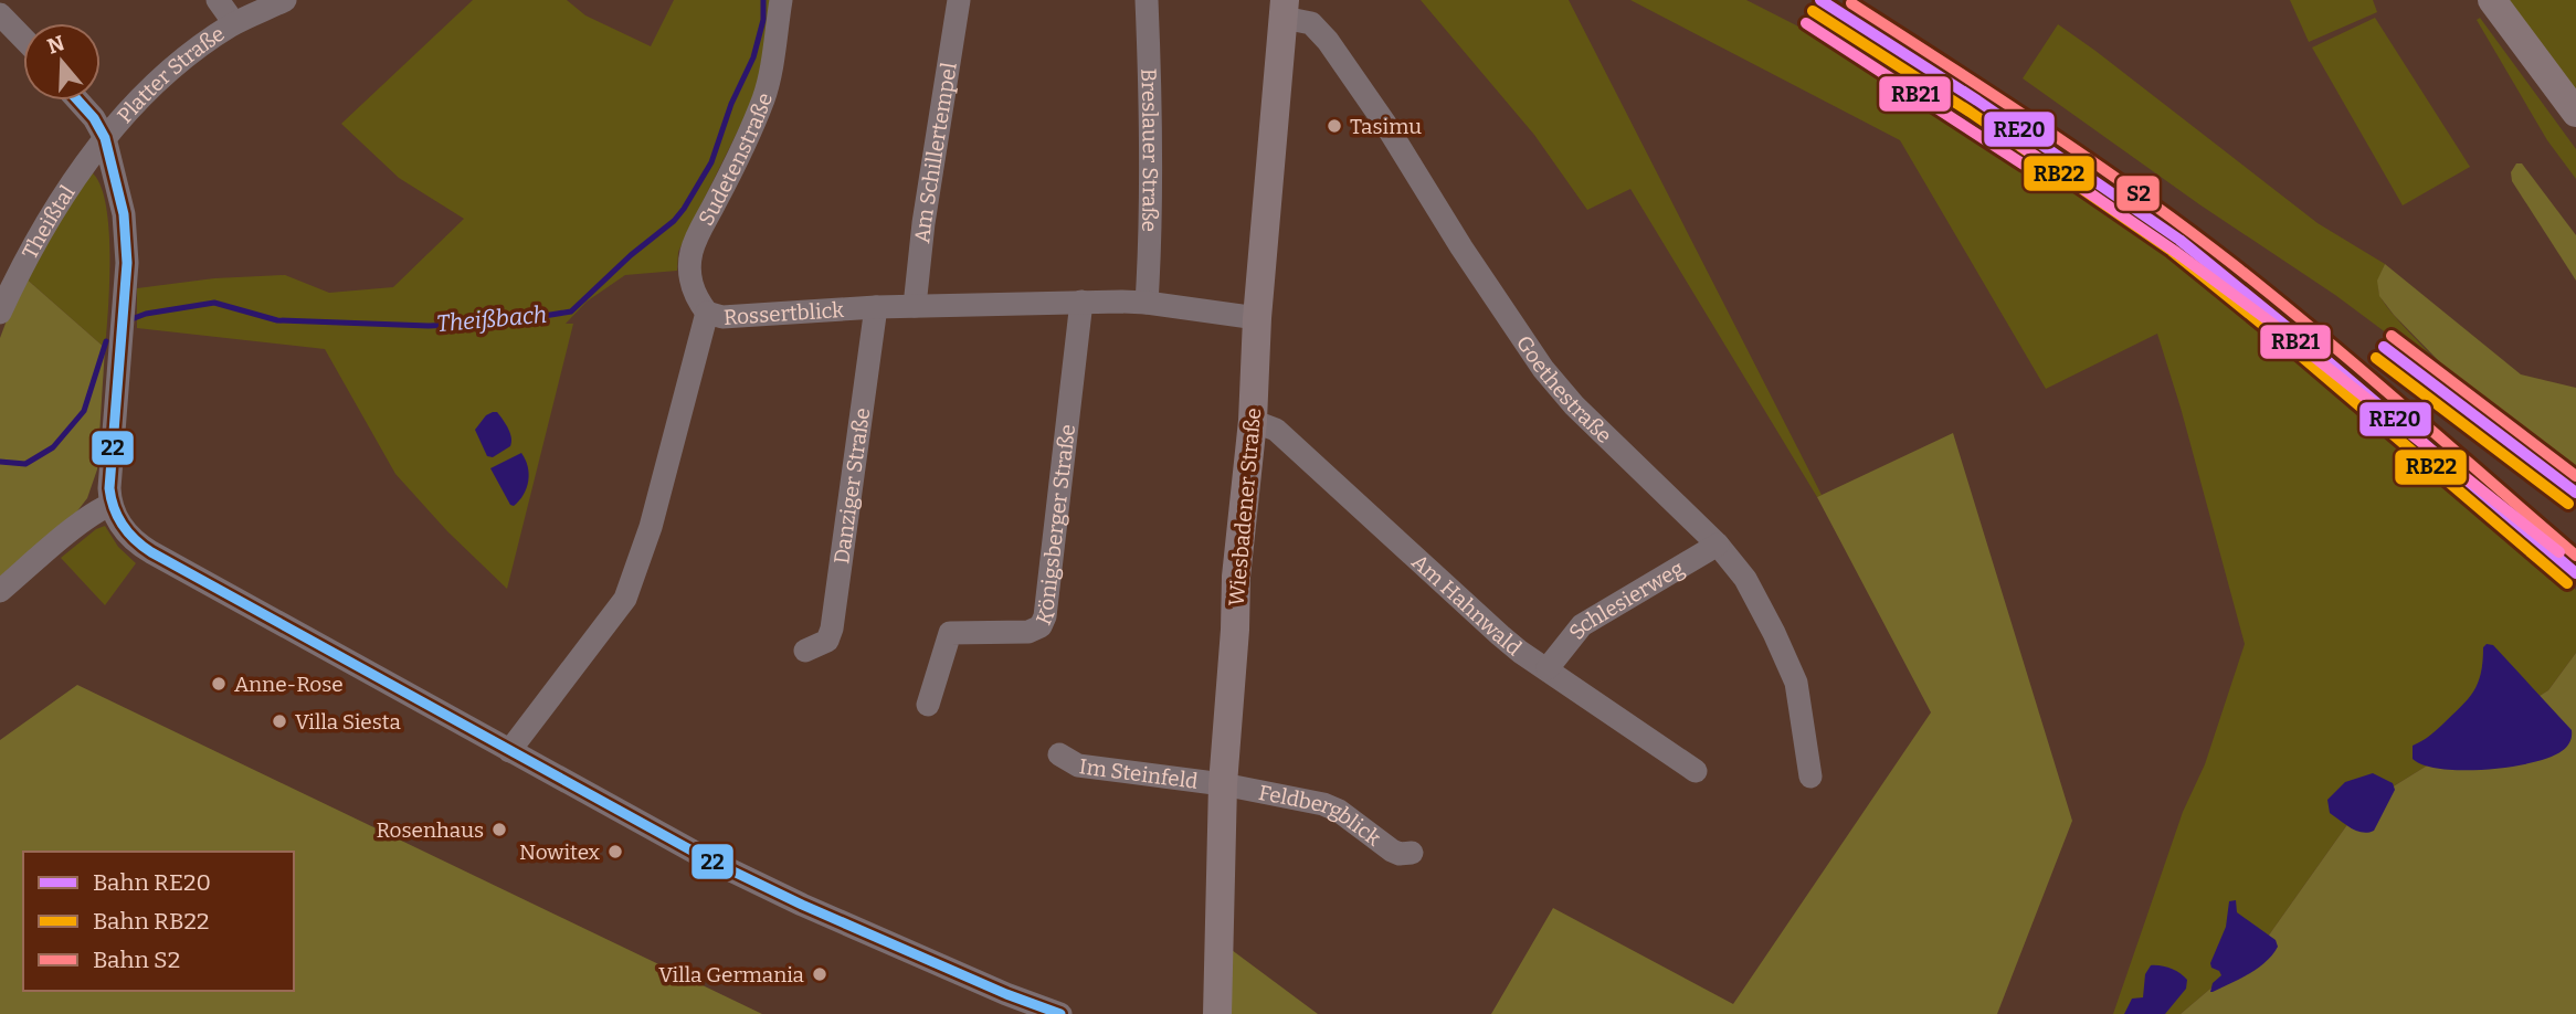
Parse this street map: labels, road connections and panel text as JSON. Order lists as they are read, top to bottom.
{
  "streets": {
    "main road": ["Wiesbadener Straße"],
    "street": [
      "Platter Straße",
      "Breslauer Straße",
      "Am Schillertempel",
      "Sudetenstraße",
      "Theißtal",
      "Rossertblick",
      "Goethestraße",
      "Danziger Straße",
      "Königsberger Straße",
      "Schlesierweg",
      "Am Hahnwald",
      "Im Steinfeld",
      "Feldbergblick"
    ]
  },
  "crossings": [
    ["Platter Straße", "Theißtal"],
    ["Breslauer Straße", "Rossertblick"],
    ["Am Schillertempel", "Rossertblick"],
    ["Sudetenstraße", "Rossertblick"],
    ["Rossertblick", "Danziger Straße"],
    ["Rossertblick", "Wiesbadener Straße"],
    ["Rossertblick", "Königsberger Straße"],
    ["Goethestraße", "Wiesbadener Straße"],
    ["Goethestraße", "Schlesierweg"],
    ["Wiesbadener Straße", "Am Hahnwald"],
    ["Wiesbadener Straße", "Im Steinfeld"],
    ["Wiesbadener Straße", "Feldbergblick"],
    ["Schlesierweg", "Am Hahnwald"],
    ["Im Steinfeld", "Feldbergblick"]
  ],
  "water": ["Theißbach"],
  "places": [
    "Tasimu",
    "Anne-Rose",
    "Villa Siesta",
    "Rosenhaus",
    "Nowitex",
    "Villa Germania"
  ],
  "lines": [
    "rail line RE20",
    "rail line S2",
    "rail line RB22",
    "transit line RB21",
    "transit line 22"
  ],
  "legend": ["Bahn RE20", "Bahn RB22", "Bahn S2"],
  "north": "top"
}
